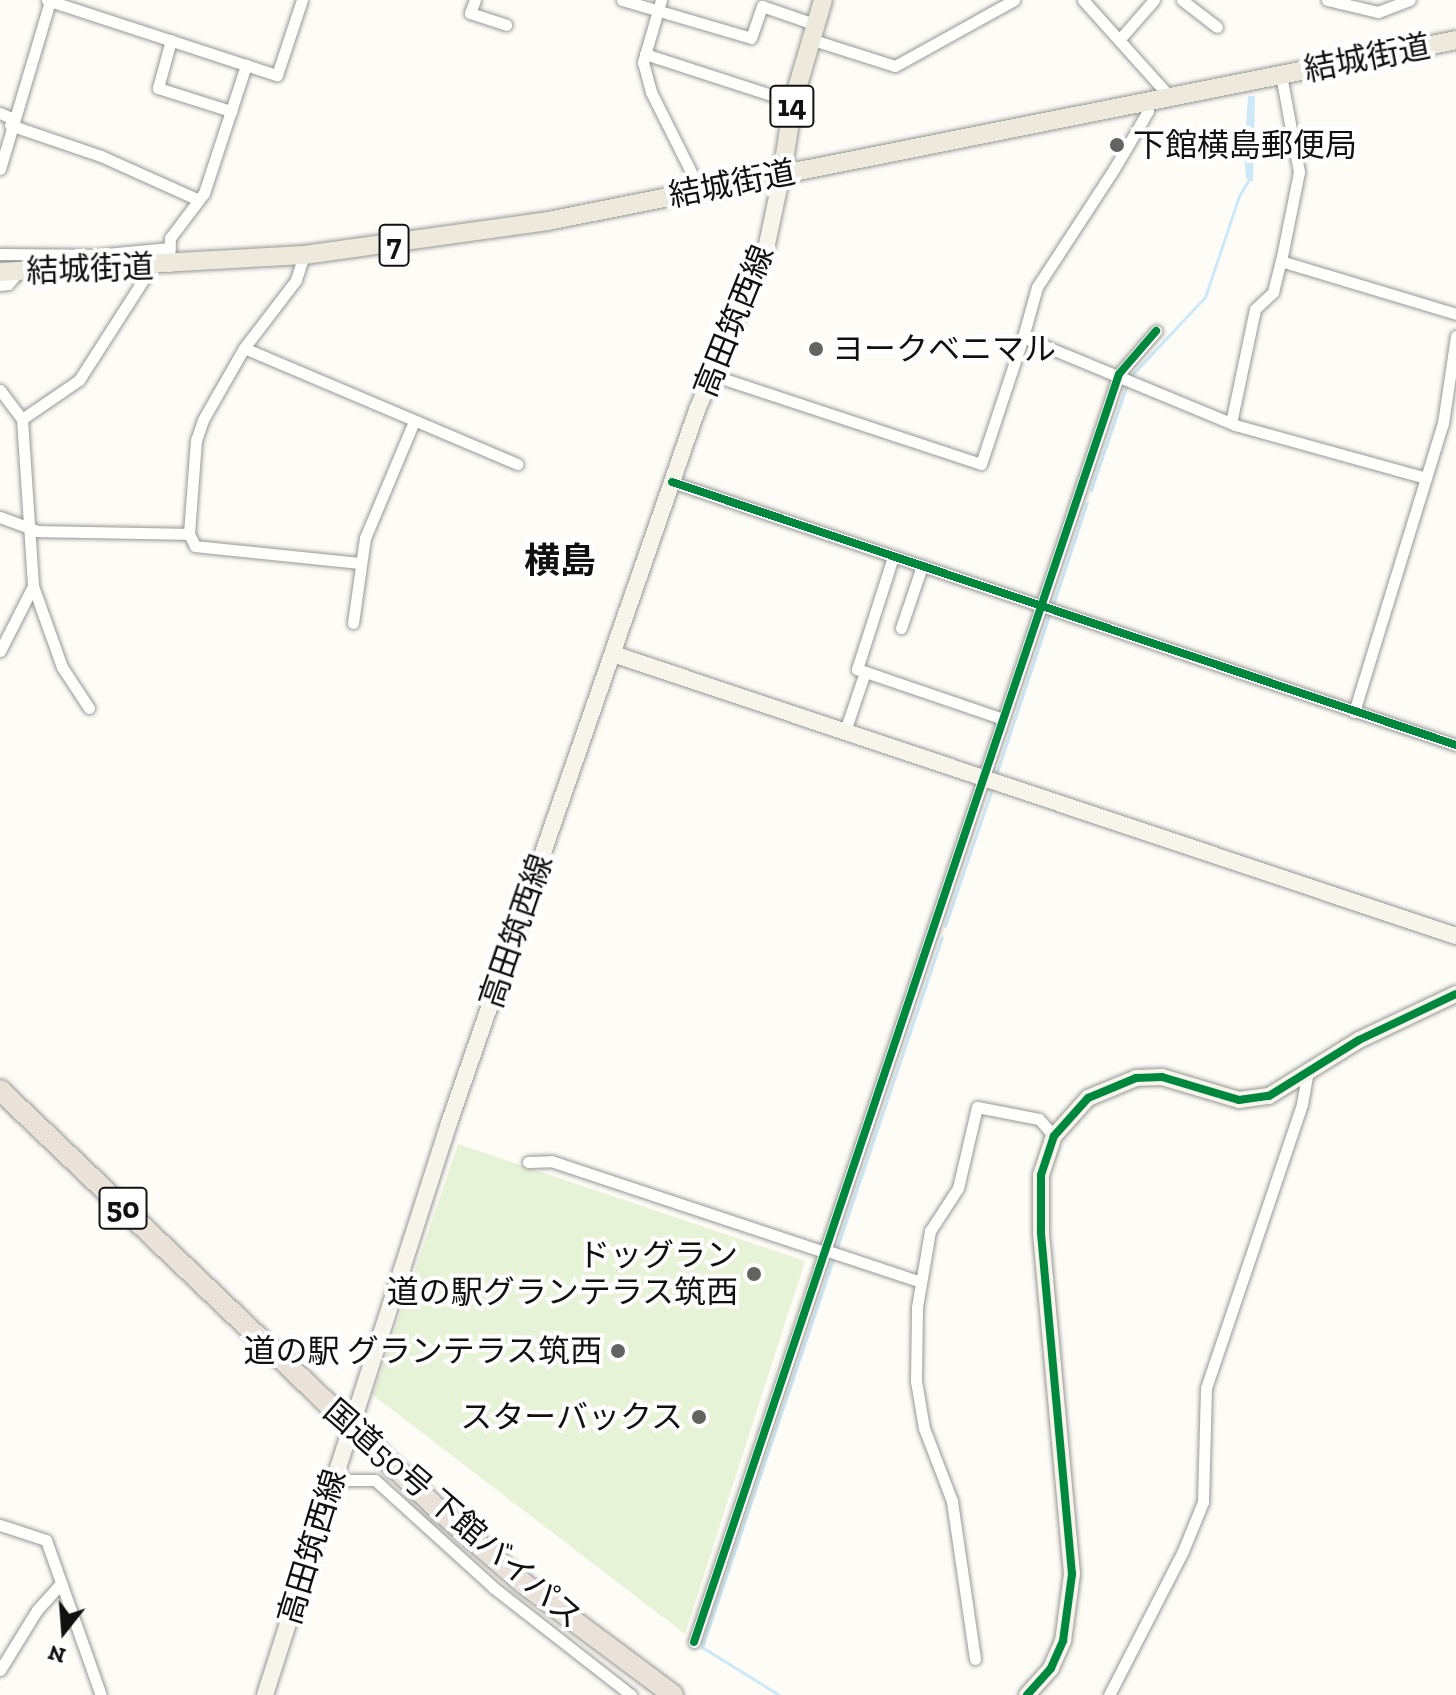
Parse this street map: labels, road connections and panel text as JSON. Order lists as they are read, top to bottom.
{
  "streets": {
    "highway": ["50", "国道50号 下館バイパス"],
    "main road": ["結城街道", "14", "7"],
    "street": ["高田筑西線"]
  },
  "crossings": [
    ["結城街道", "14"],
    ["結城街道", "高田筑西線"],
    ["14", "高田筑西線"],
    ["高田筑西線", "国道50号 下館バイパス"]
  ],
  "districts": ["横島"],
  "places": [
    "下館横島郵便局",
    "ヨークベニマル",
    "ドッグラン 道の駅グランテラス筑西",
    "道の駅 グランテラス筑西",
    "スターバックス"
  ],
  "north": "bottom"
}
